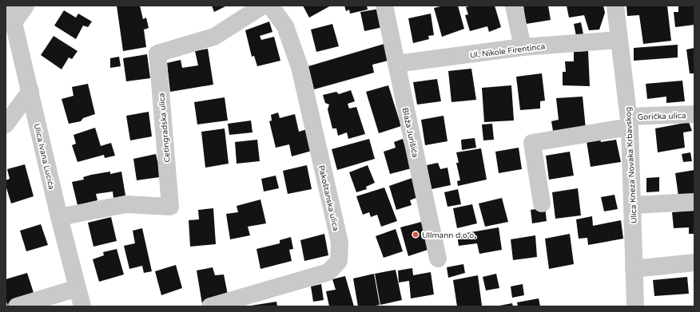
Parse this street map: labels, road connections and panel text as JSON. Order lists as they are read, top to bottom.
{
  "streets": {
    "street": [
      "Ul. Nikole Firentinca",
      "Gorička ulica",
      "Cetingradska ulica",
      "Blaža Jurišića",
      "Ulica Ivana Lucića",
      "Ulica Kneza Novaka Krbavskog",
      "Pakoštanska ulica"
    ]
  },
  "crossings": [
    ["Ul. Nikole Firentinca", "Blaža Jurišića"],
    ["Ul. Nikole Firentinca", "Ulica Kneza Novaka Krbavskog"],
    ["Gorička ulica", "Ulica Kneza Novaka Krbavskog"],
    ["Cetingradska ulica", "Ulica Ivana Lucića"]
  ],
  "places": ["Ullmann d.o.o."]
}
